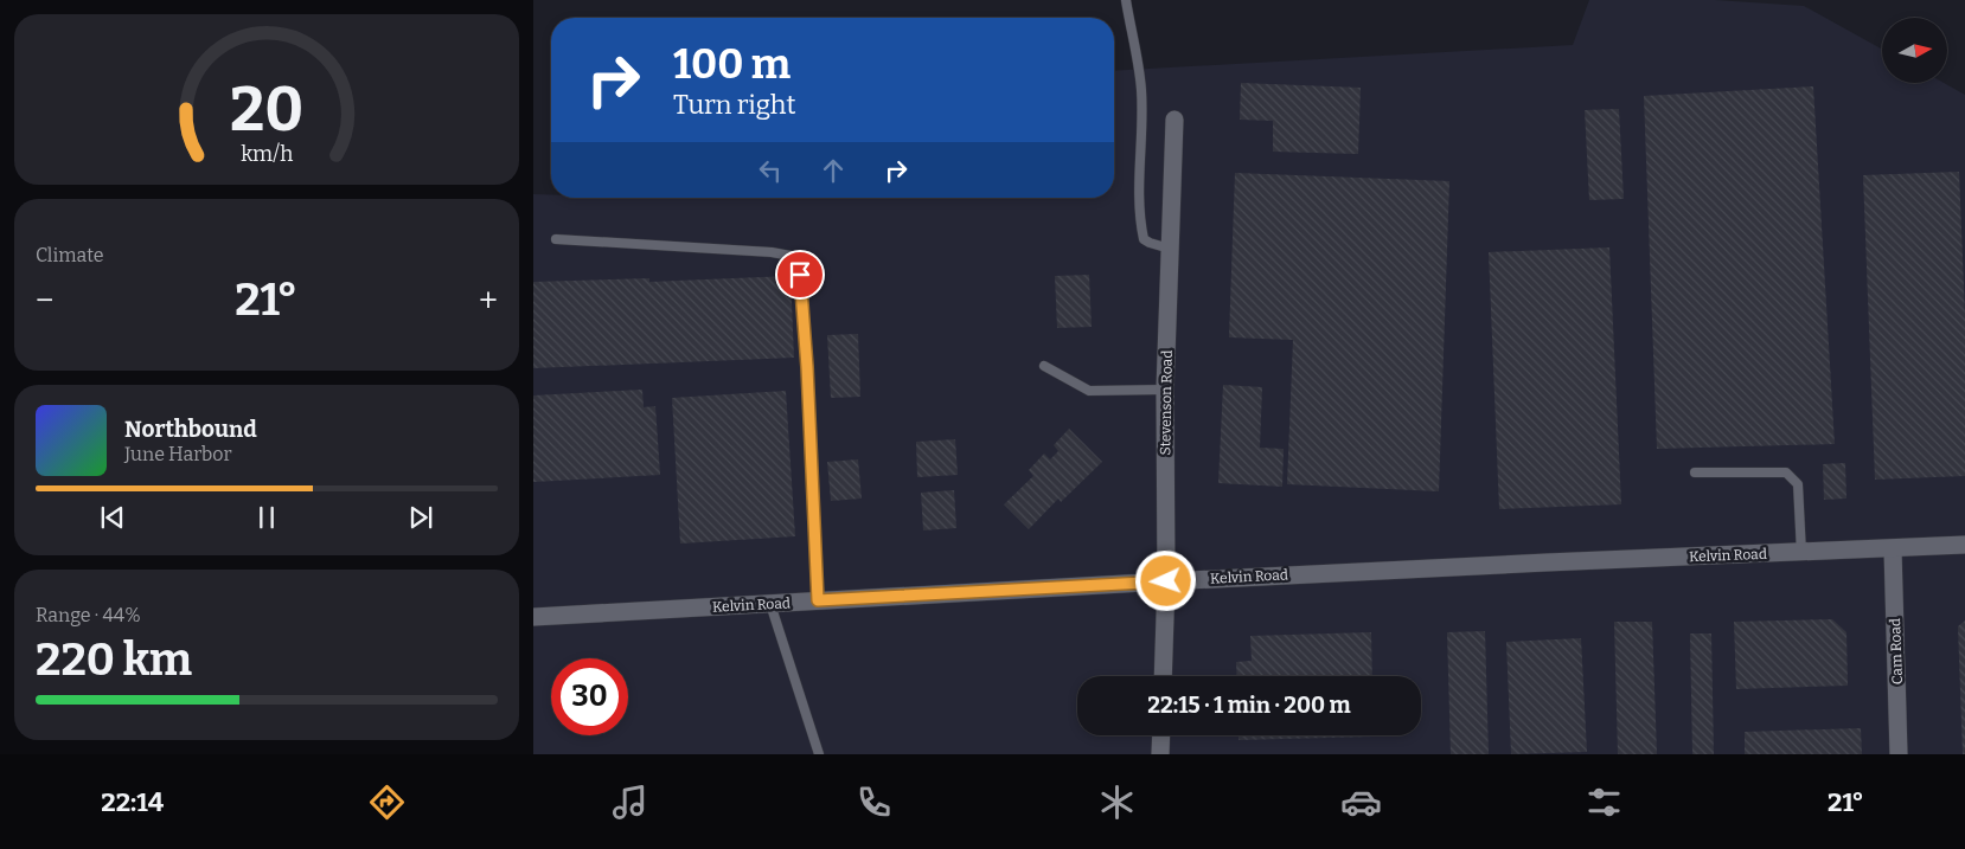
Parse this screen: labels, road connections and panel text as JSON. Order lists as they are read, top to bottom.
{
  "streets": {
    "street": ["Stevenson Road", "Kelvin Road", "Cam Road"]
  },
  "crossings": [
    ["Stevenson Road", "Kelvin Road"],
    ["Kelvin Road", "Cam Road"]
  ],
  "north": "right",
  "page": {
    "turn": ["100 m", "Turn right"],
    "tile": [
      "Climate",
      ["Range · 44%", "220 km"]
    ],
    "heat": ["−", "21°", "+"],
    "song": ["Northbound", "June Harbor"],
    "limit": "30",
    "trip": "22:15 · 1 min · 200 m",
    "tabs": ["22:14", "21°"],
    "gauge": ["20", "km/h"]
  }
}
